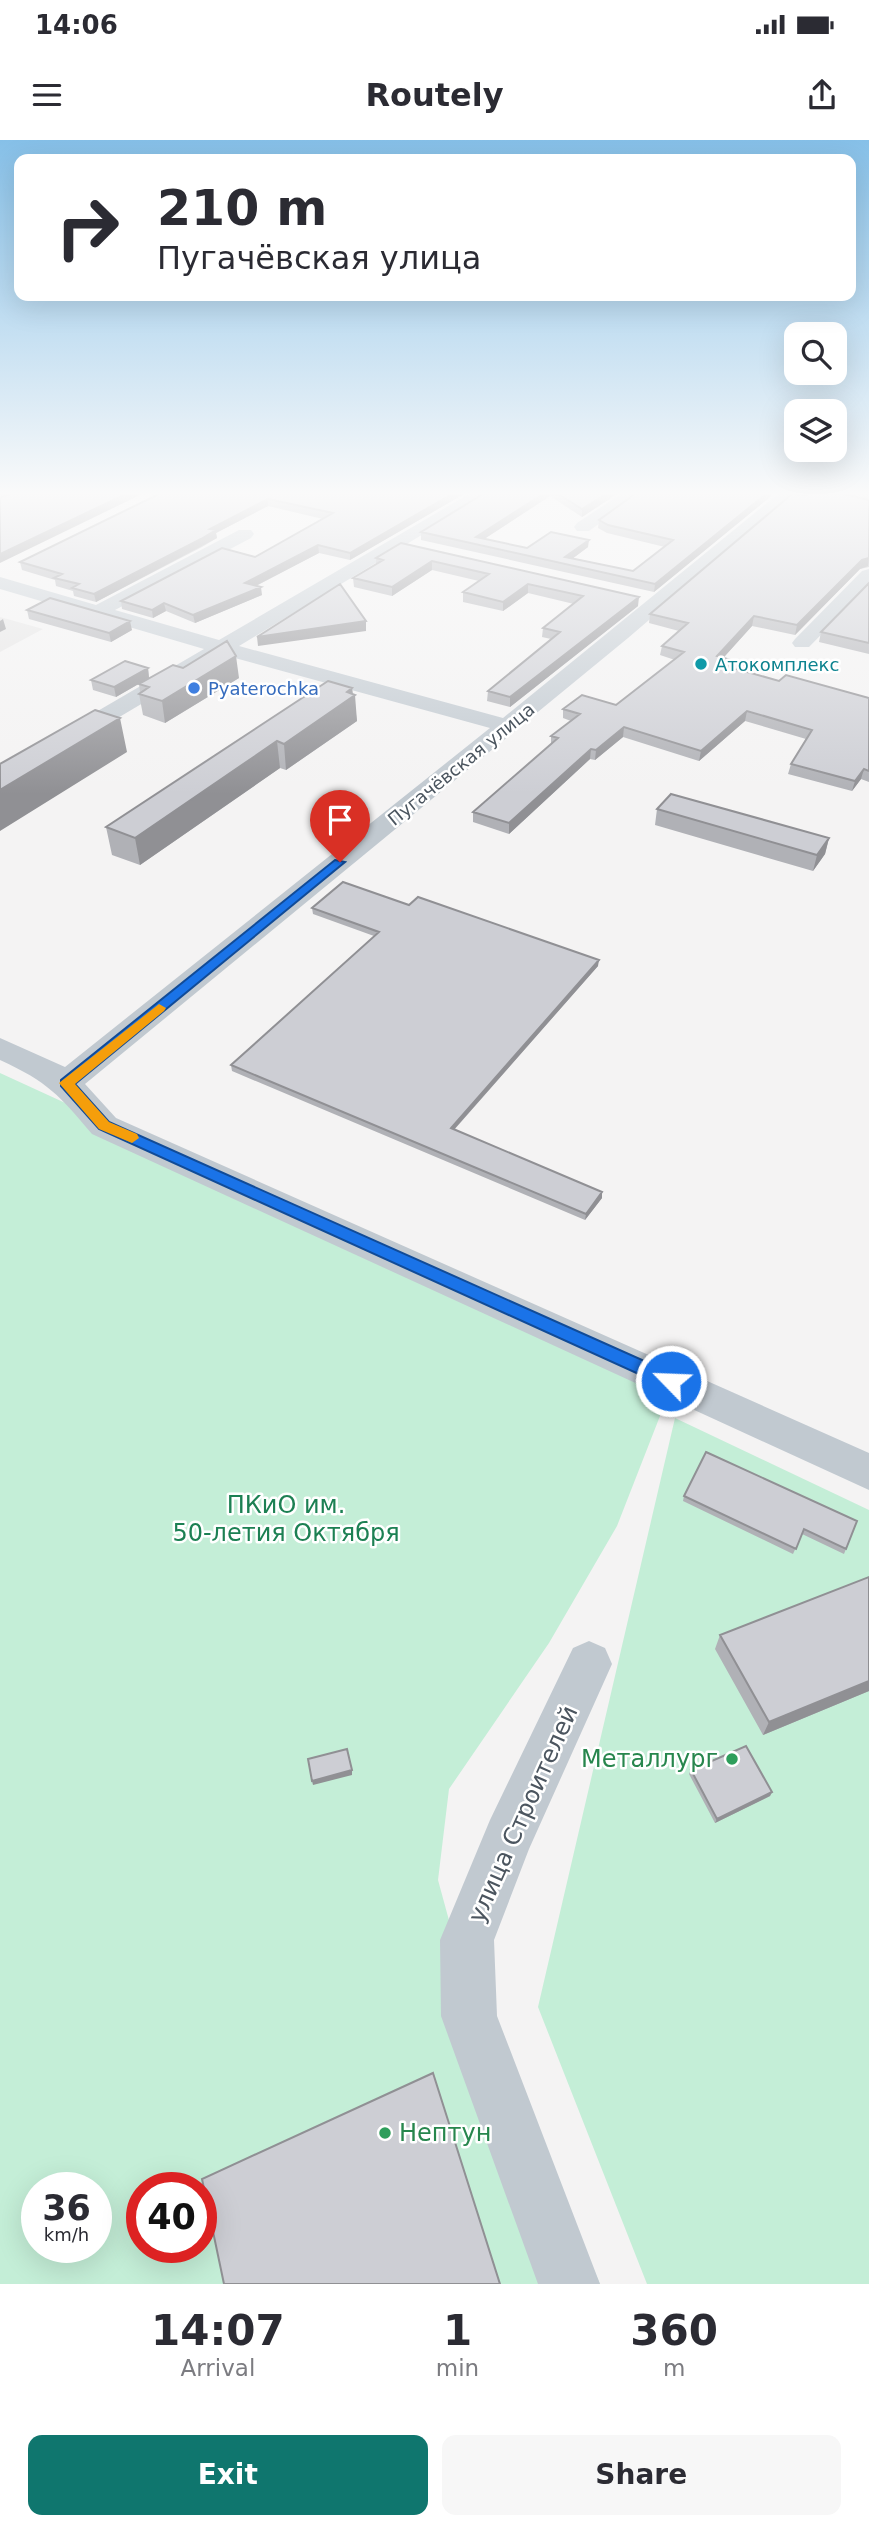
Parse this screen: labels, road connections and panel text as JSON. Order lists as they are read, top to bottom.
{
  "streets": {
    "street": ["Пугачёвская улица", "улица Строителей"]
  },
  "parks": ["ПКиО им. 50-летия Октября"],
  "places": [
    "Атокомплекс",
    "Pyaterochka",
    "Металлург",
    "Нептун"
  ],
  "page": {
    "status": "14:06",
    "header": "Routely",
    "turn": ["210 m", "Пугачёвская улица"],
    "speed": "36 km/h",
    "limit": "40",
    "eta": [
      "14:07",
      "Arrival",
      "1",
      "min",
      "360",
      "m"
    ],
    "buttons": ["Exit", "Share"]
  }
}
